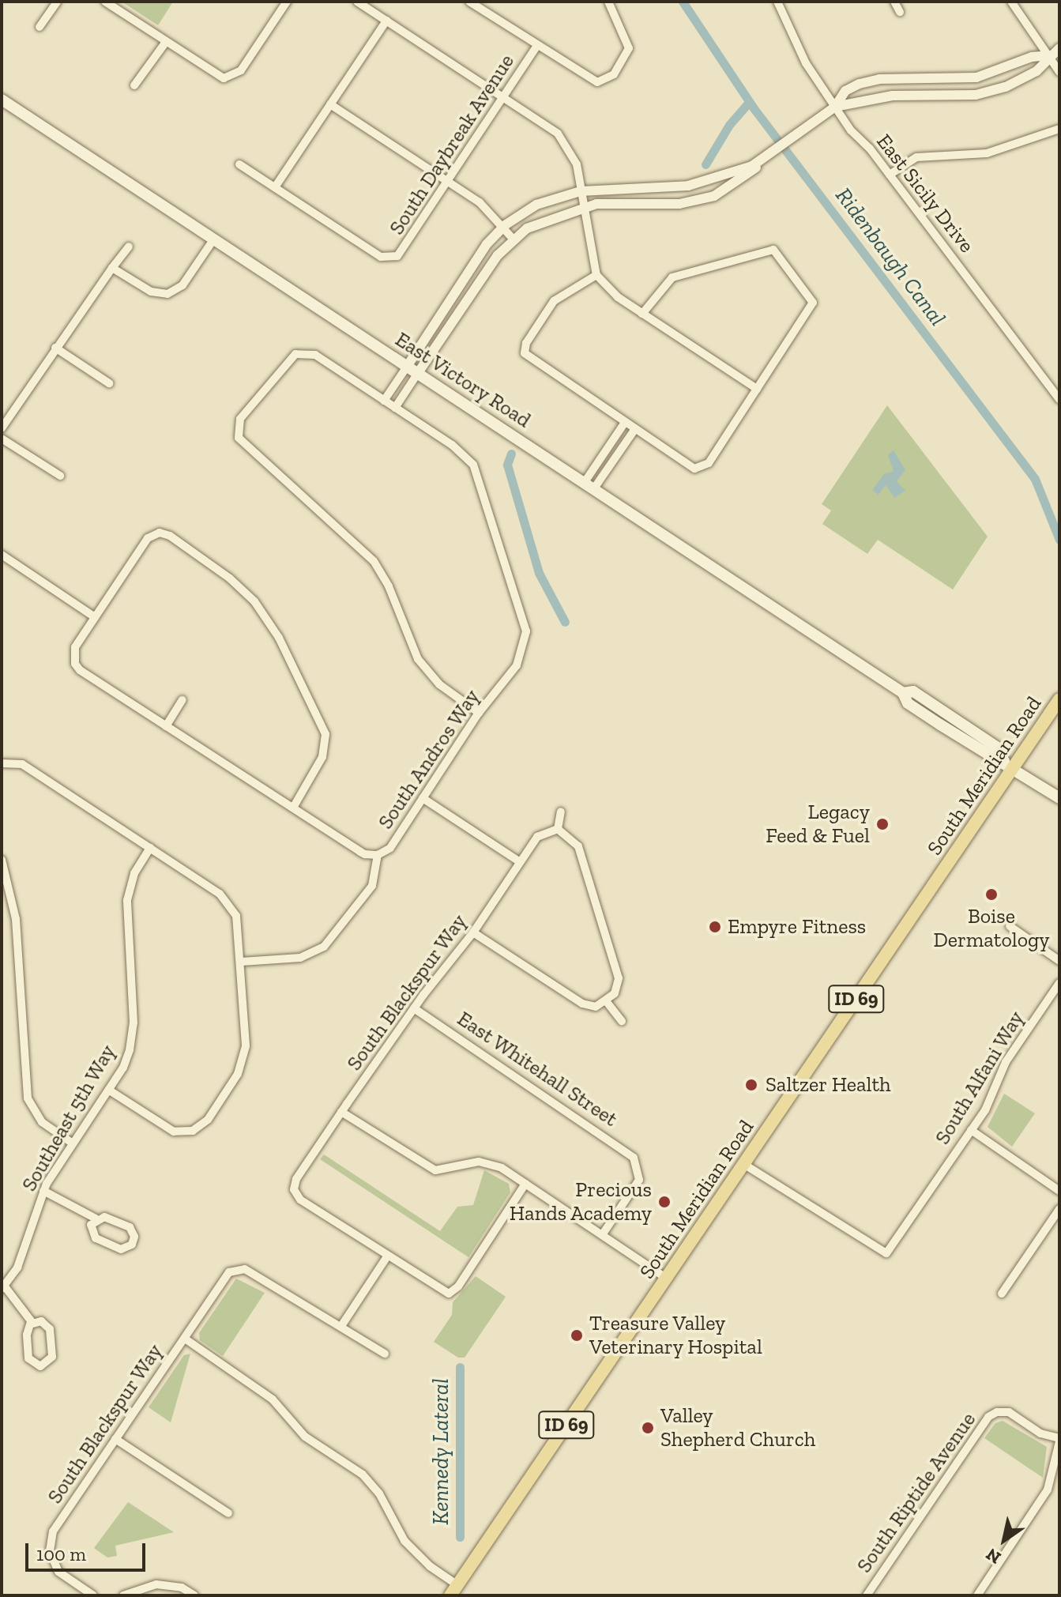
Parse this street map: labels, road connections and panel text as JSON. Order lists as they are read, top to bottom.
{
  "streets": {
    "main road": ["East Victory Road", "South Meridian Road", "ID 69"],
    "street": [
      "South Daybreak Avenue",
      "East Sicily Drive",
      "South Andros Way",
      "South Blackspur Way",
      "East Whitehall Street",
      "South Alfani Way",
      "Southeast 5th Way",
      "South Riptide Avenue"
    ]
  },
  "crossings": [
    ["East Victory Road", "South Meridian Road"],
    ["South Meridian Road", "South Alfani Way"],
    ["South Blackspur Way", "East Whitehall Street"]
  ],
  "water": ["Ridenbaugh Canal", "Kennedy Lateral"],
  "places": [
    "Legacy Feed & Fuel",
    "Boise Dermatology",
    "Empyre Fitness",
    "Saltzer Health",
    "Precious Hands Academy",
    "Treasure Valley Veterinary Hospital",
    "Valley Shepherd Church"
  ],
  "scale_bar": "100 m",
  "north": "bottom left"
}
